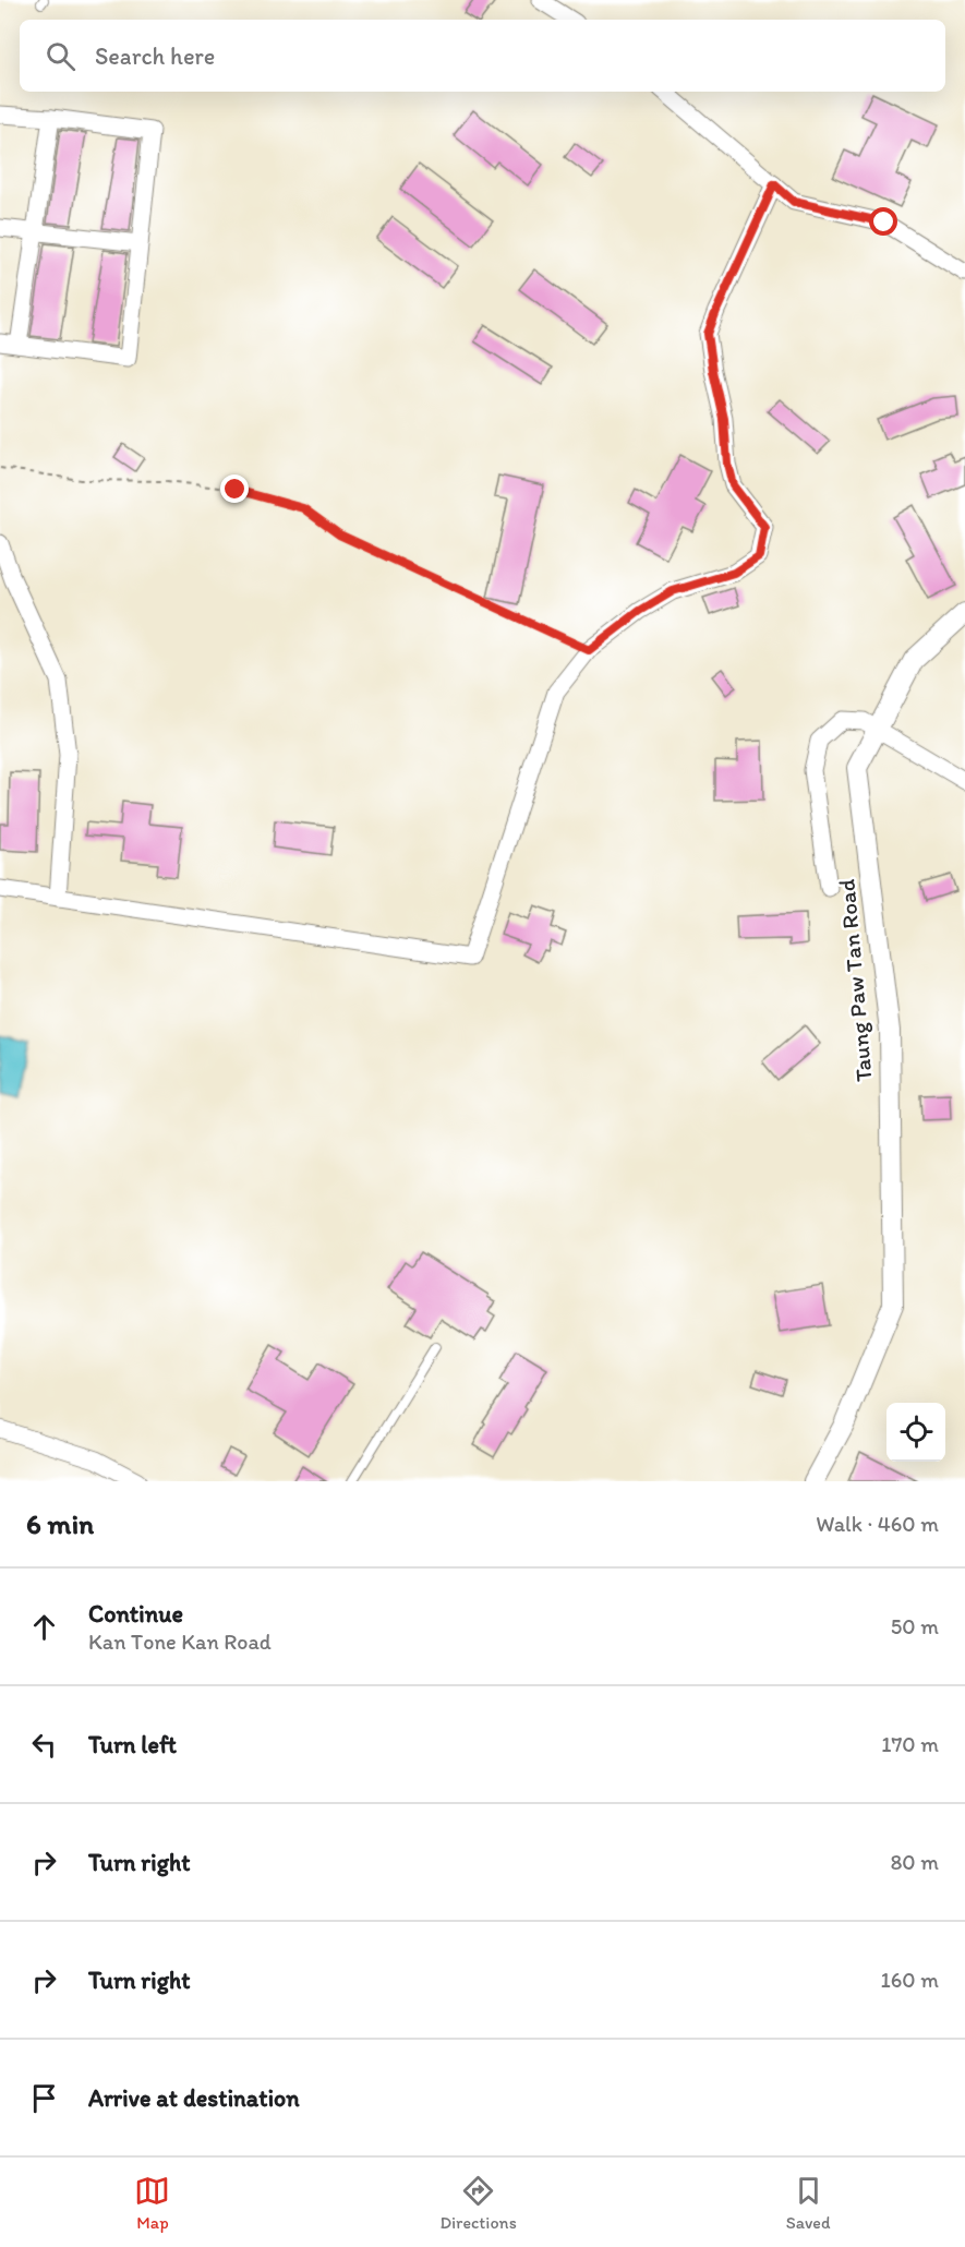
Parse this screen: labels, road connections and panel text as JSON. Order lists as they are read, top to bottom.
{
  "streets": {
    "street": ["Taung Paw Tan Road"]
  },
  "page": {
    "search": "Search here",
    "heading": ["6 min", "Walk · 460 m"],
    "list": [
      ["Continue", "Kan Tone Kan Road", "50 m"],
      ["Turn left", "170 m"],
      ["Turn right", "80 m"],
      ["Turn right", "160 m"],
      "Arrive at destination"
    ],
    "nav": ["Map", "Directions", "Saved"]
  }
}
